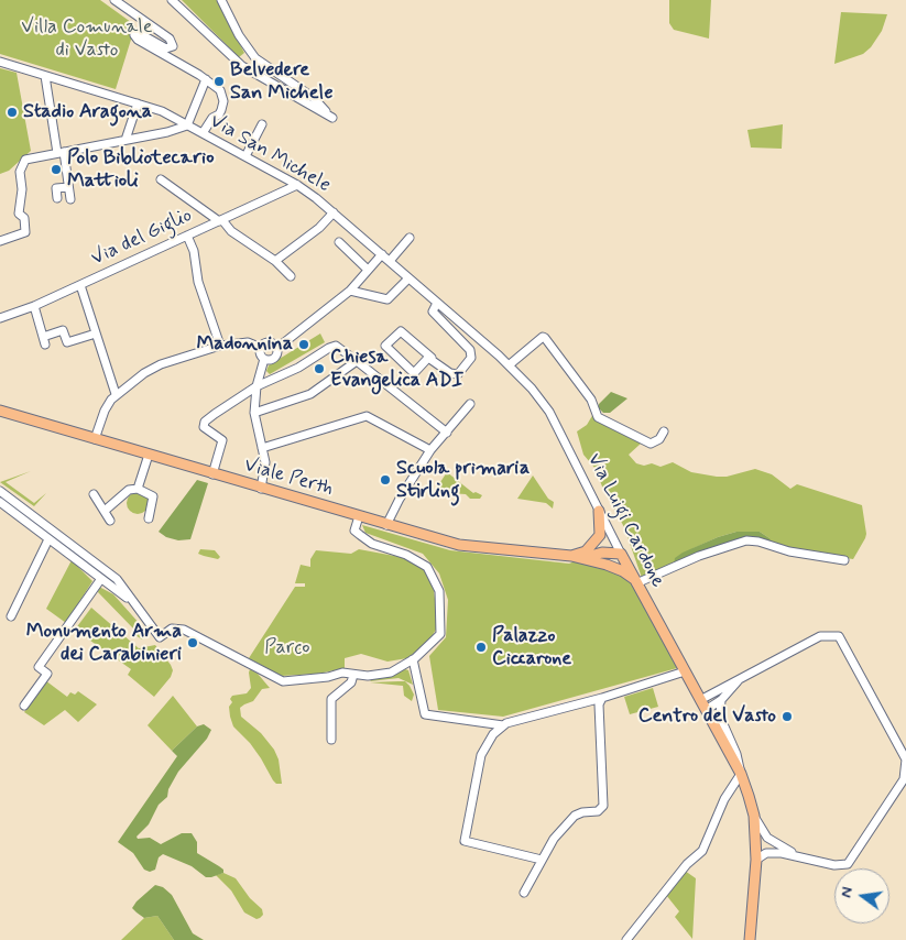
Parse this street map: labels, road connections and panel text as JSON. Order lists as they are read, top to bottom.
{
  "streets": {
    "main road": ["Viale Perth", "Via Luigi Cardone"],
    "street": ["Via San Michele", "Via del Giglio"]
  },
  "crossings": [
    ["Via San Michele", "Via del Giglio"],
    ["Via San Michele", "Via Luigi Cardone"],
    ["Viale Perth", "Via Luigi Cardone"]
  ],
  "parks": ["Villa Comunale di Vasto", "Parco"],
  "places": [
    "Belvedere San Michele",
    "Stadio Aragona",
    "Polo Bibliotecario Mattioli",
    "Madonnina",
    "Chiesa Evangelica ADI",
    "Scuola primaria Stirling",
    "Monumento Arma dei Carabinieri",
    "Palazzo Ciccarone",
    "Centro del Vasto"
  ],
  "north": "left"
}
